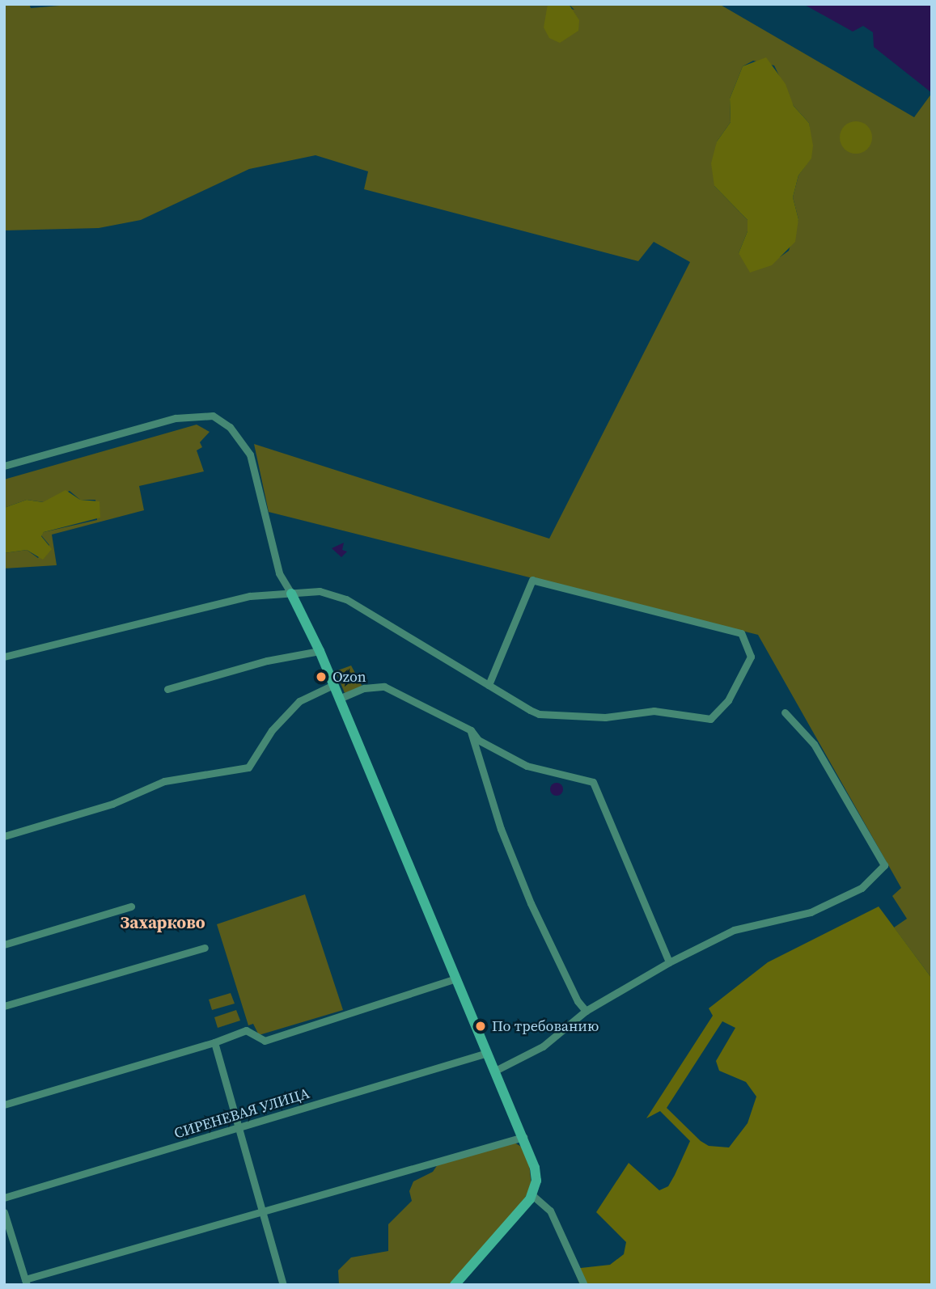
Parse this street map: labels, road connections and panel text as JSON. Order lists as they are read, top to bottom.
{
  "streets": {
    "street": ["СИРЕНЕВАЯ УЛИЦА"]
  },
  "districts": ["Захарково"],
  "places": ["Ozon", "По требованию"]
}
